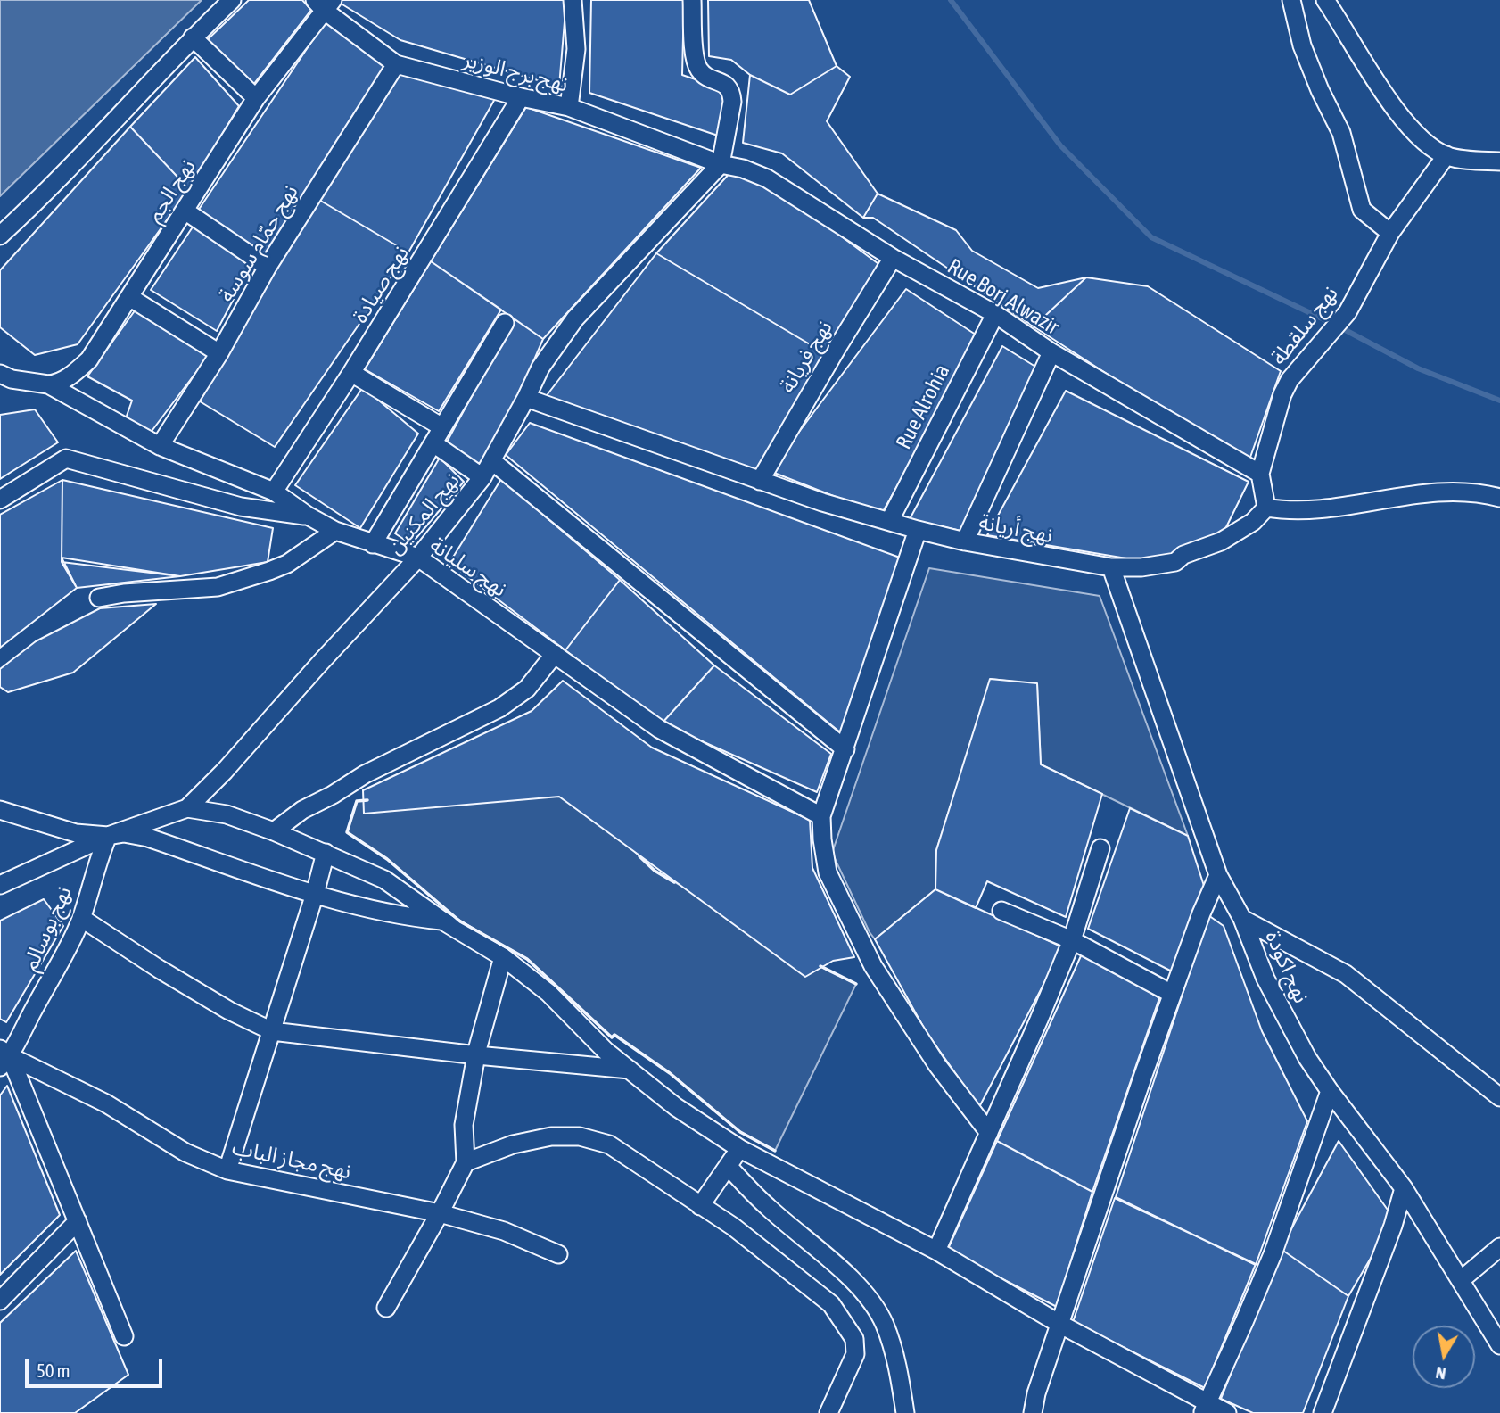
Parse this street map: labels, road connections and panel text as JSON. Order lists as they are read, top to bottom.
{
  "streets": {
    "street": [
      "نهج برج الوزير",
      "نهج الجم",
      "نهج حمّام سوسة",
      "نهج صيادة",
      "Rue Borj Alwazir",
      "نهج سلقطة",
      "نهج فريانة",
      "Rue Alrohia",
      "نهج المكنين",
      "نهج أريانة",
      "نهج سليانة",
      "نهج بوسالم",
      "نهج اكودة",
      "نهج مجاز الباب"
    ]
  },
  "crossings": [
    ["نهج برج الوزير", "نهج الجم"],
    ["نهج برج الوزير", "نهج حمّام سوسة"],
    ["نهج برج الوزير", "نهج صيادة"],
    ["نهج برج الوزير", "Rue Borj Alwazir"],
    ["نهج برج الوزير", "نهج المكنين"],
    ["نهج الجم", "نهج سليانة"],
    ["نهج حمّام سوسة", "نهج سليانة"],
    ["نهج صيادة", "نهج سليانة"],
    ["Rue Borj Alwazir", "نهج سلقطة"],
    ["Rue Borj Alwazir", "نهج فريانة"],
    ["Rue Borj Alwazir", "Rue Alrohia"],
    ["Rue Borj Alwazir", "نهج المكنين"],
    ["نهج سلقطة", "نهج أريانة"],
    ["نهج فريانة", "نهج أريانة"],
    ["Rue Alrohia", "نهج أريانة"],
    ["نهج المكنين", "نهج أريانة"],
    ["نهج المكنين", "نهج سليانة"],
    ["نهج المكنين", "نهج بوسالم"],
    ["نهج أريانة", "نهج اكودة"],
    ["نهج بوسالم", "نهج مجاز الباب"]
  ],
  "scale_bar": "50 m",
  "north": "bottom"
}
